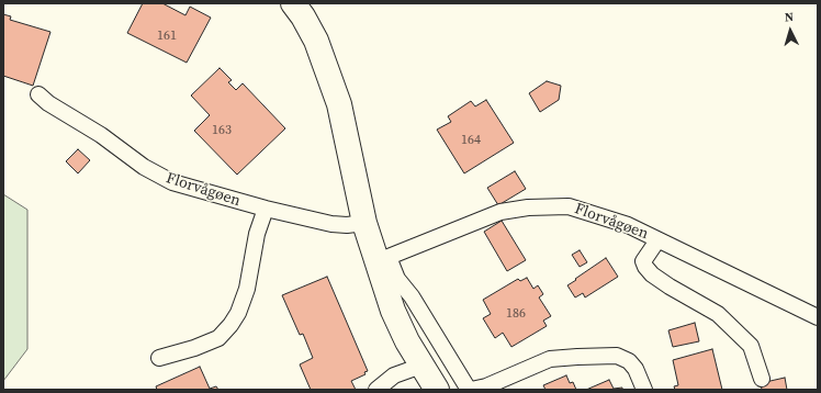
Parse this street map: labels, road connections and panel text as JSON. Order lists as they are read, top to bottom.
{
  "streets": {
    "lane": ["Florvågøen"]
  },
  "house_numbers": [
    "161",
    "163",
    "164",
    "186"
  ],
  "north": "top"
}
